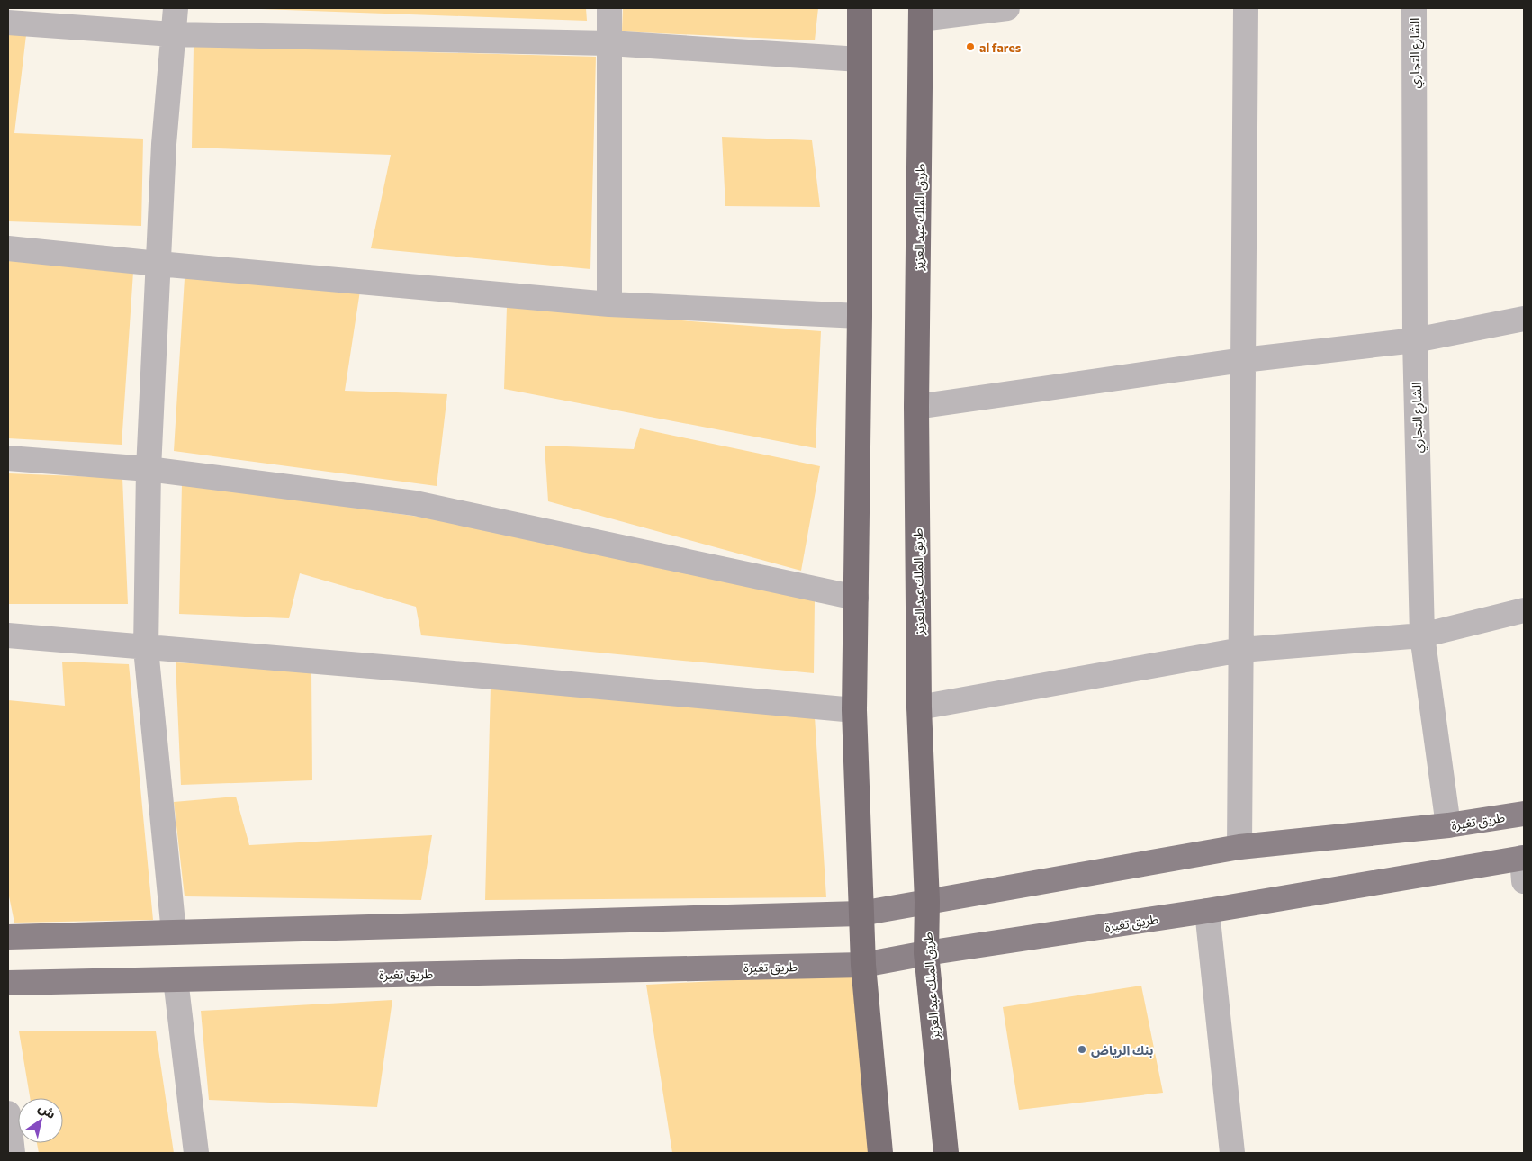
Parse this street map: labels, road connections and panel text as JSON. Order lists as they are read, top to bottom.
{
  "streets": {
    "highway": ["طريق الملك عبد العزيز"],
    "main road": ["طريق تغيرة"],
    "street": ["الشارع التجاري"]
  },
  "crossings": [
    ["الشارع التجاري", "طريق تغيرة"],
    ["طريق الملك عبد العزيز", "طريق تغيرة"]
  ],
  "places": ["al fares", "بنك الرياض"],
  "north": "top right"
}
